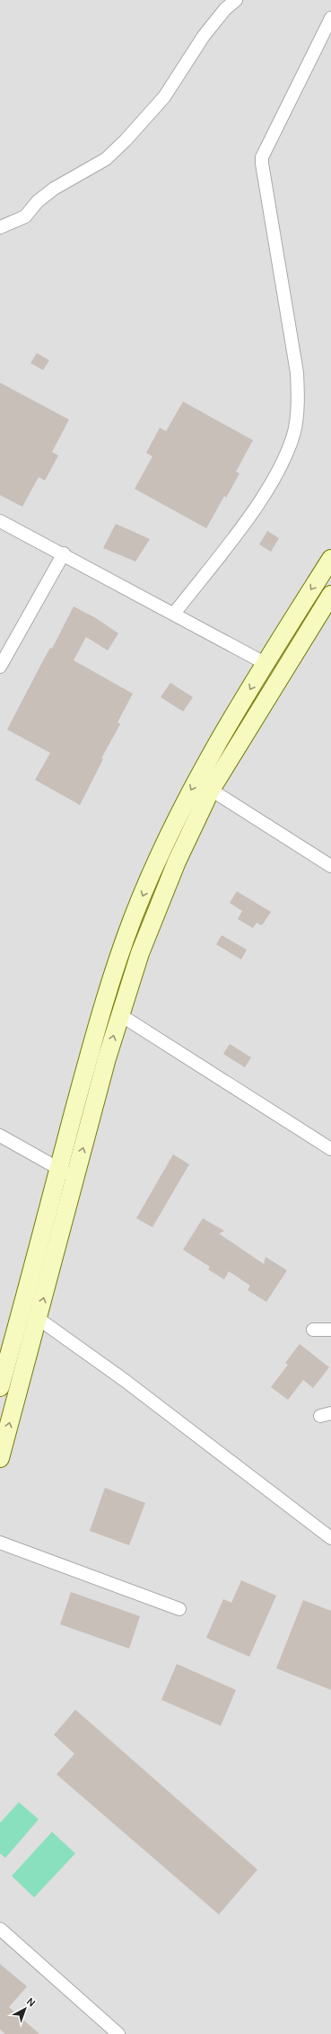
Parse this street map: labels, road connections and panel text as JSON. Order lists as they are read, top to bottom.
{
  "north": "top right"
}
